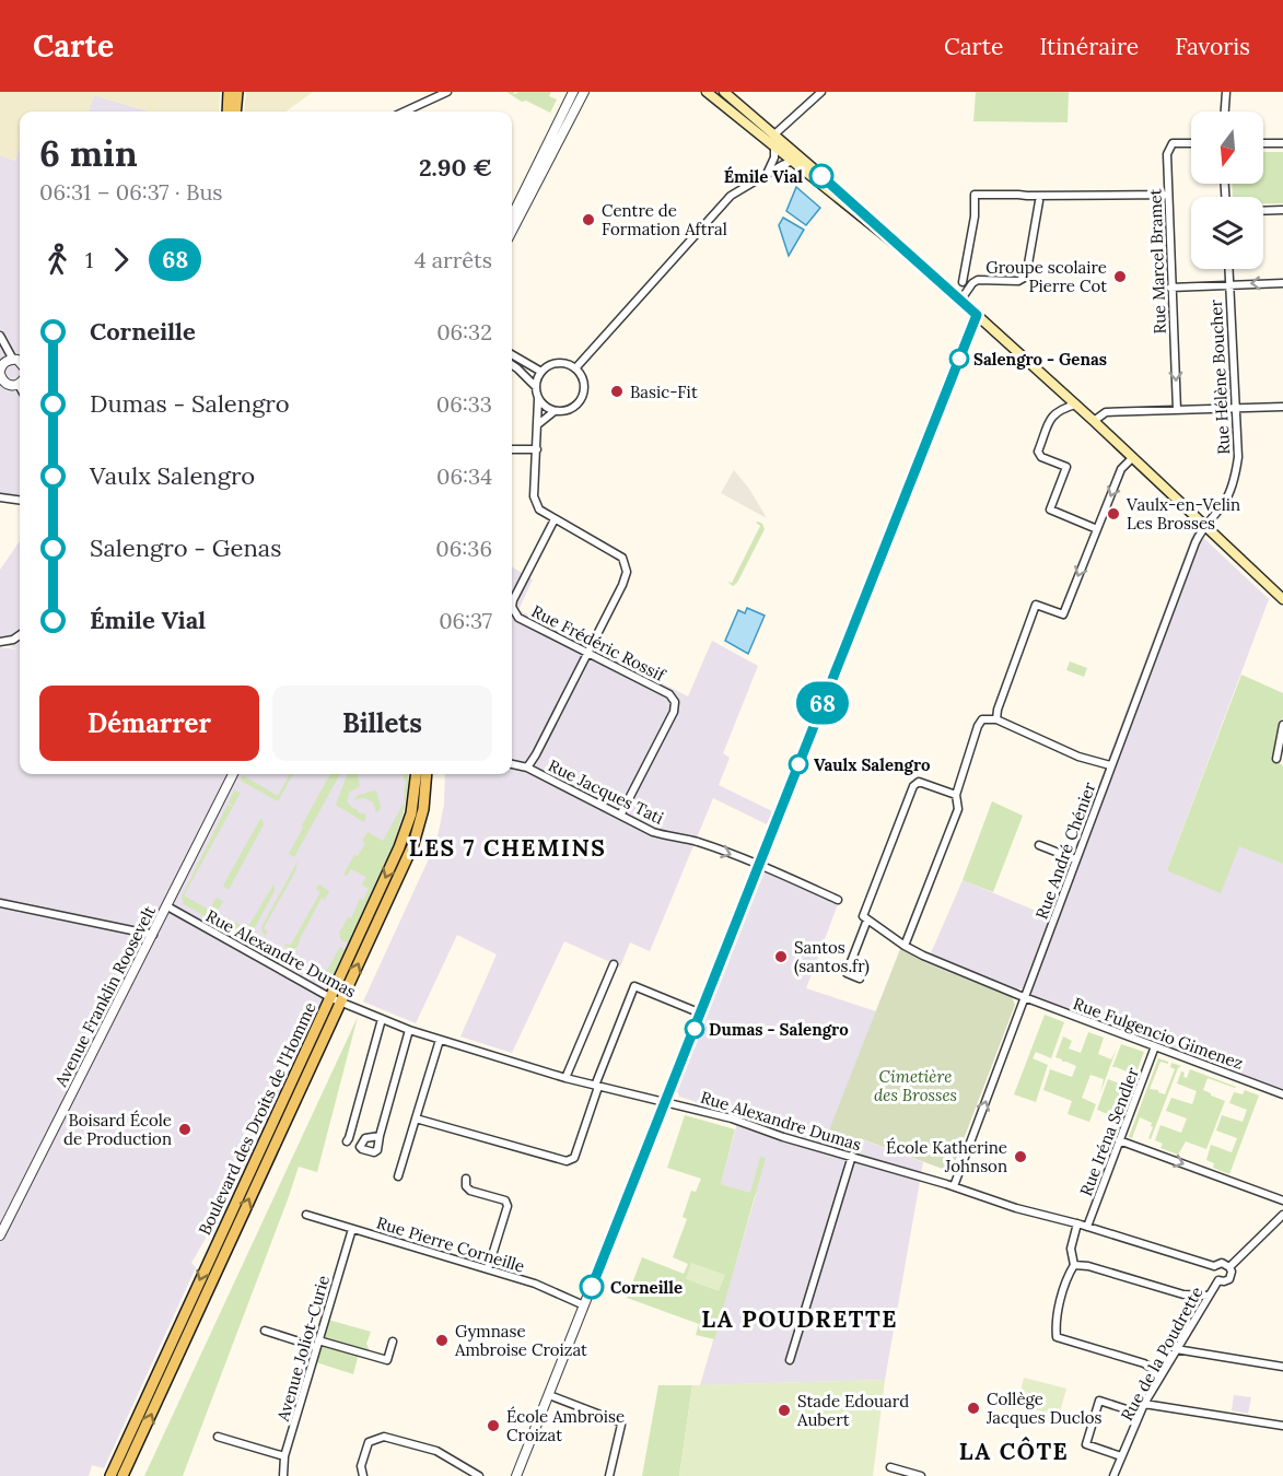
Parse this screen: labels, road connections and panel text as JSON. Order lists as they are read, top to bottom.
{
  "streets": {
    "main road": ["Boulevard des Droits de l'Homme"],
    "street": [
      "Rue Marcel Bramet",
      "Rue Hélène Boucher",
      "Rue Frédéric Rossif",
      "Rue Jacques Tati",
      "Rue André Chénier",
      "Rue Alexandre Dumas",
      "Avenue Franklin Roosevelt",
      "Rue Fulgencio Gimenez",
      "Rue Iréna Sendler",
      "Rue Pierre Corneille",
      "Avenue Joliot-Curie",
      "Rue de la Poudrette"
    ]
  },
  "crossings": [
    ["Rue Hélène Boucher", "Rue André Chénier"],
    ["Rue Frédéric Rossif", "Rue Jacques Tati"],
    ["Rue André Chénier", "Rue Alexandre Dumas"],
    ["Rue André Chénier", "Rue Fulgencio Gimenez"],
    ["Rue Alexandre Dumas", "Avenue Franklin Roosevelt"],
    ["Rue Alexandre Dumas", "Boulevard des Droits de l'Homme"],
    ["Rue Alexandre Dumas", "Rue Iréna Sendler"],
    ["Rue Alexandre Dumas", "Rue de la Poudrette"],
    ["Rue Fulgencio Gimenez", "Rue Iréna Sendler"],
    ["Rue Pierre Corneille", "Avenue Joliot-Curie"]
  ],
  "one_way": ["Rue Marcel Bramet", "Rue Jacques Tati"],
  "districts": ["LES 7 CHEMINS", "LA POUDRETTE", "LA CÔTE"],
  "parks": ["Cimetière des Brosses"],
  "places": [
    "Émile Vial",
    "Centre de Formation Aftral",
    "Groupe scolaire Pierre Cot",
    "Salengro - Genas",
    "Basic-Fit",
    "Vaulx-en-Velin Les Brosses",
    "Vaulx Salengro",
    "Santos (santos.fr)",
    "Dumas - Salengro",
    "Boisard École de Production",
    "École Katherine Johnson",
    "Corneille",
    "Gymnase Ambroise Croizat",
    "Collège Jacques Duclos",
    "Stade Edouard Aubert",
    "École Ambroise Croizat"
  ],
  "lines": ["bus line 68"],
  "north": "bottom",
  "page": {
    "header": "Carte",
    "nav": ["Carte", "Itinéraire", "Favoris"],
    "on_map": "68",
    "heading": ["6 min", "06:31 – 06:37 · Bus", "2.90 €"],
    "legs": ["1", "68", "4 arrêts"],
    "list": [
      {
        "name": "Corneille",
        "value": "06:32"
      },
      {
        "name": "Dumas - Salengro",
        "value": "06:33"
      },
      {
        "name": "Vaulx Salengro",
        "value": "06:34"
      },
      {
        "name": "Salengro - Genas",
        "value": "06:36"
      },
      {
        "name": "Émile Vial",
        "value": "06:37"
      }
    ],
    "buttons": ["Démarrer", "Billets"]
  }
}
